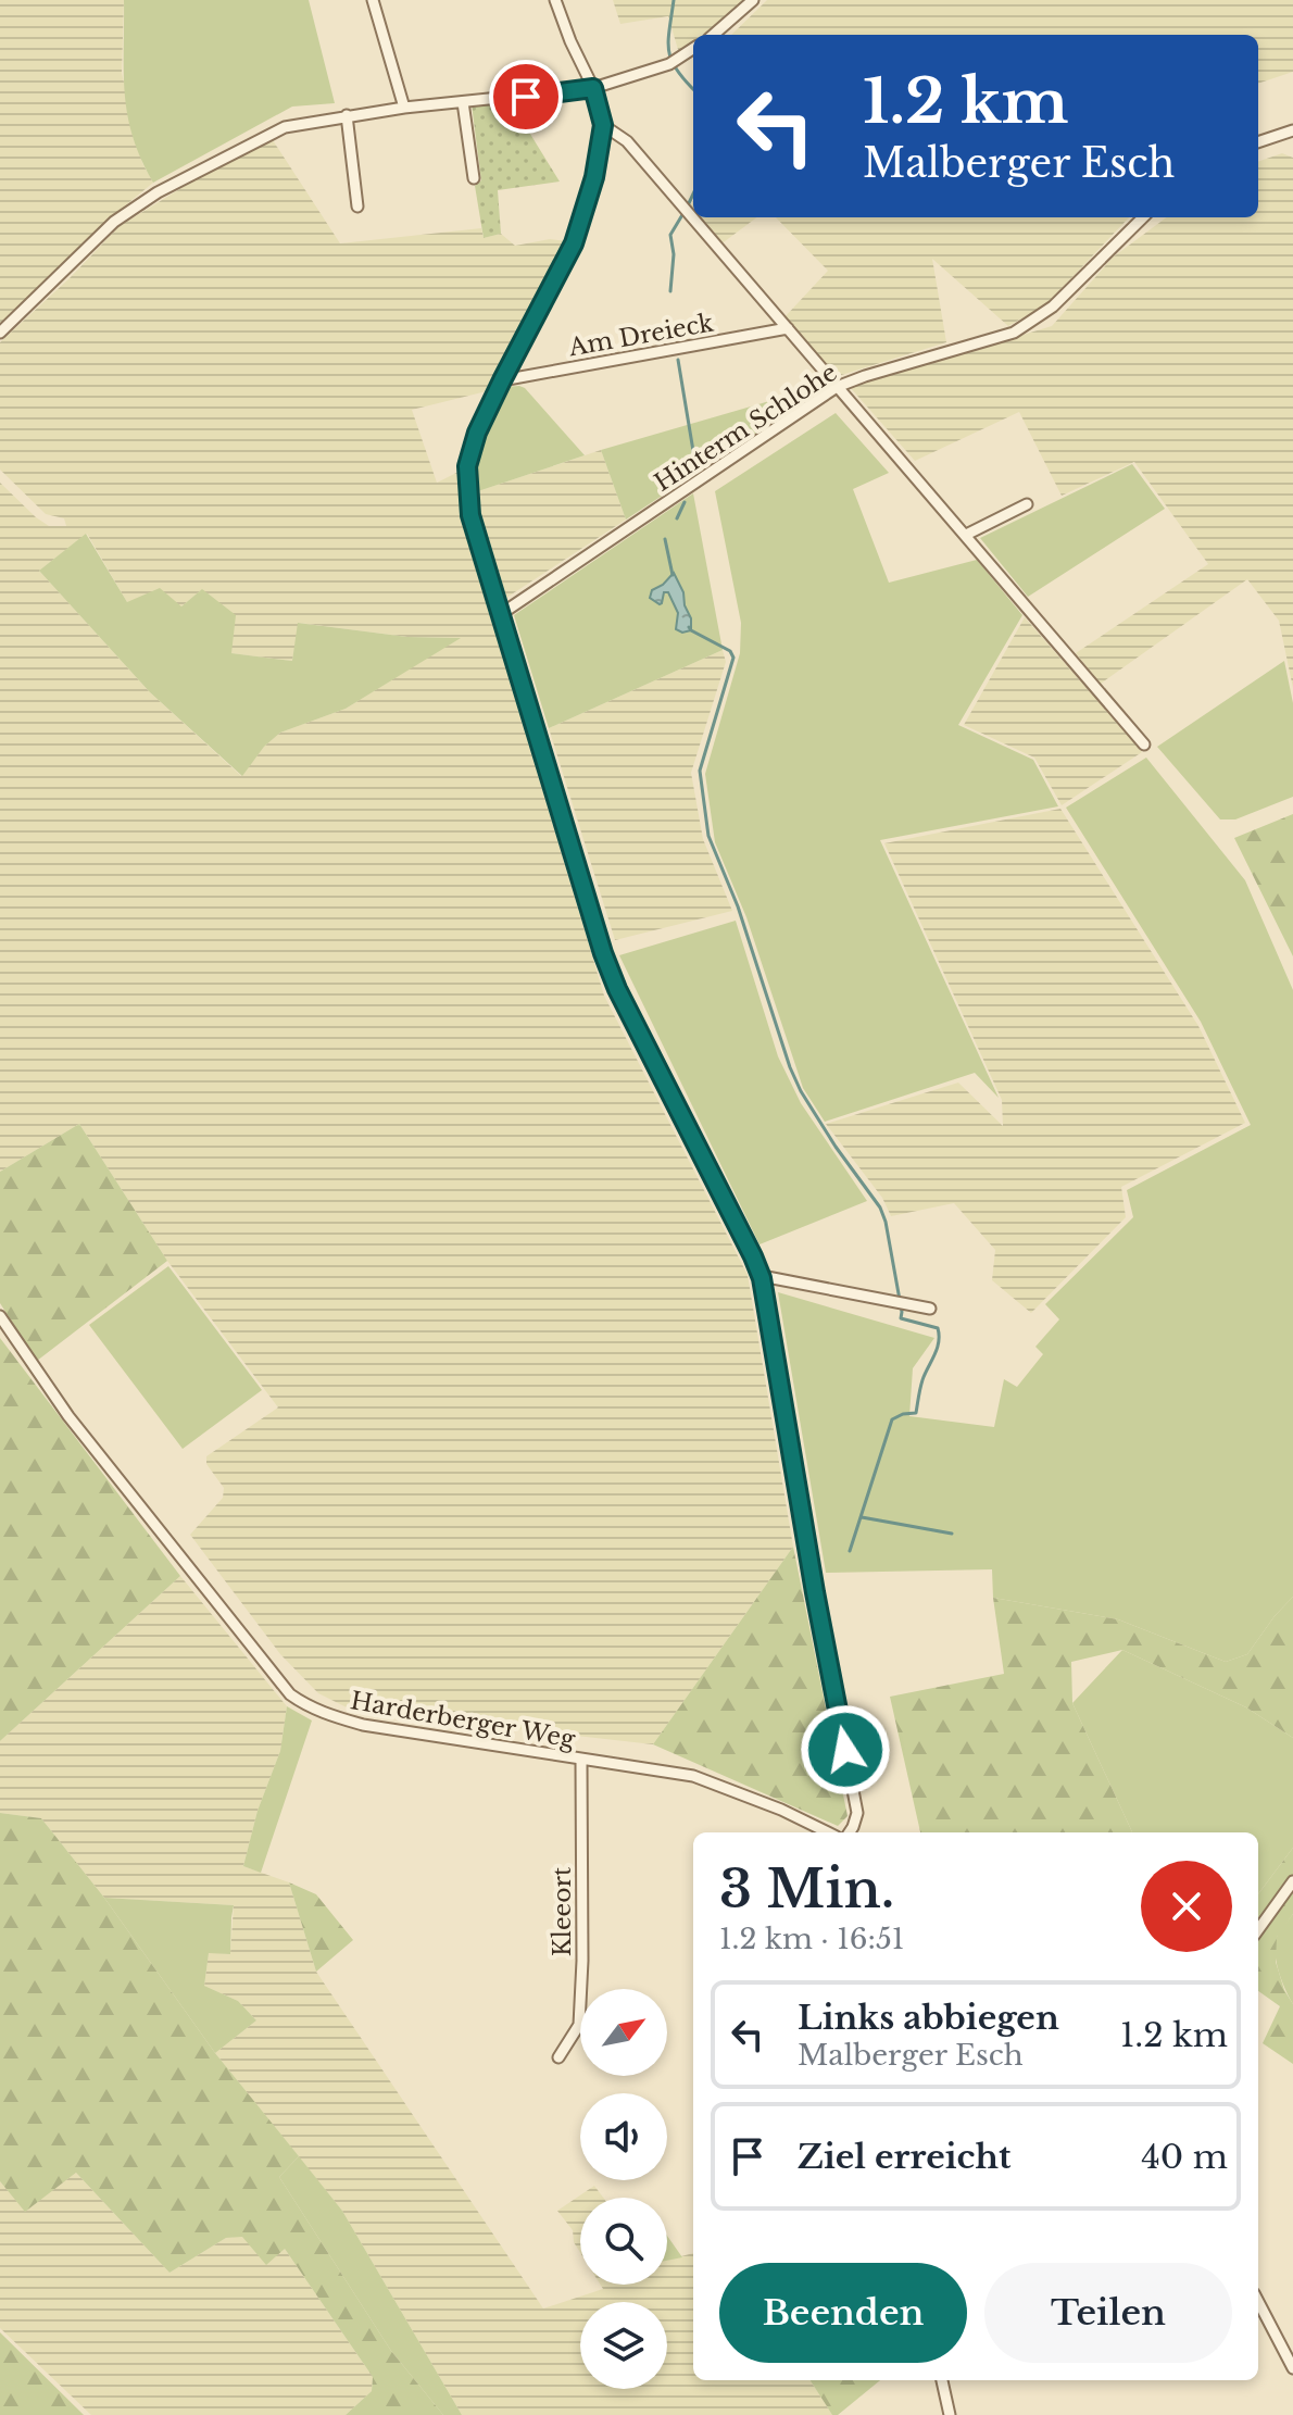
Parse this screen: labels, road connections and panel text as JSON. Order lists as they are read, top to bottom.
{
  "streets": {
    "street": [
      "Am Dreieck",
      "Hinterm Schlohe",
      "Harderberger Weg",
      "Kleeort"
    ]
  },
  "crossings": [
    ["Harderberger Weg", "Kleeort"]
  ],
  "north": "top right",
  "page": {
    "turn": ["1.2 km", "Malberger Esch"],
    "heading": ["3 Min.", "1.2 km · 16:51"],
    "list": [
      {
        "name": "Links abbiegen",
        "note": "Malberger Esch",
        "value": "1.2 km"
      },
      {
        "name": "Ziel erreicht",
        "value": "40 m"
      }
    ],
    "buttons": ["Beenden", "Teilen"]
  }
}
